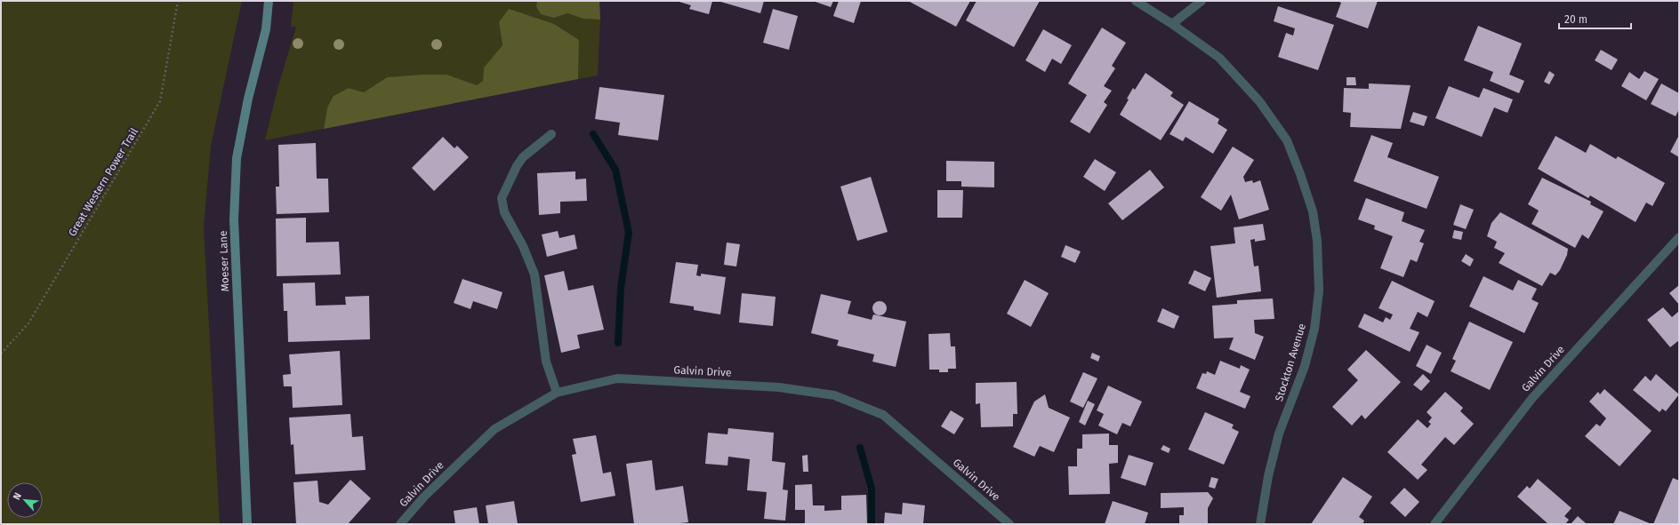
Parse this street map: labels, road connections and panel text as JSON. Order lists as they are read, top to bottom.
{
  "streets": {
    "street": ["Moeser Lane", "Stockton Avenue", "Galvin Drive"],
    "path": ["Great Western Power Trail"]
  },
  "scale_bar": "20 m",
  "north": "top left"
}
